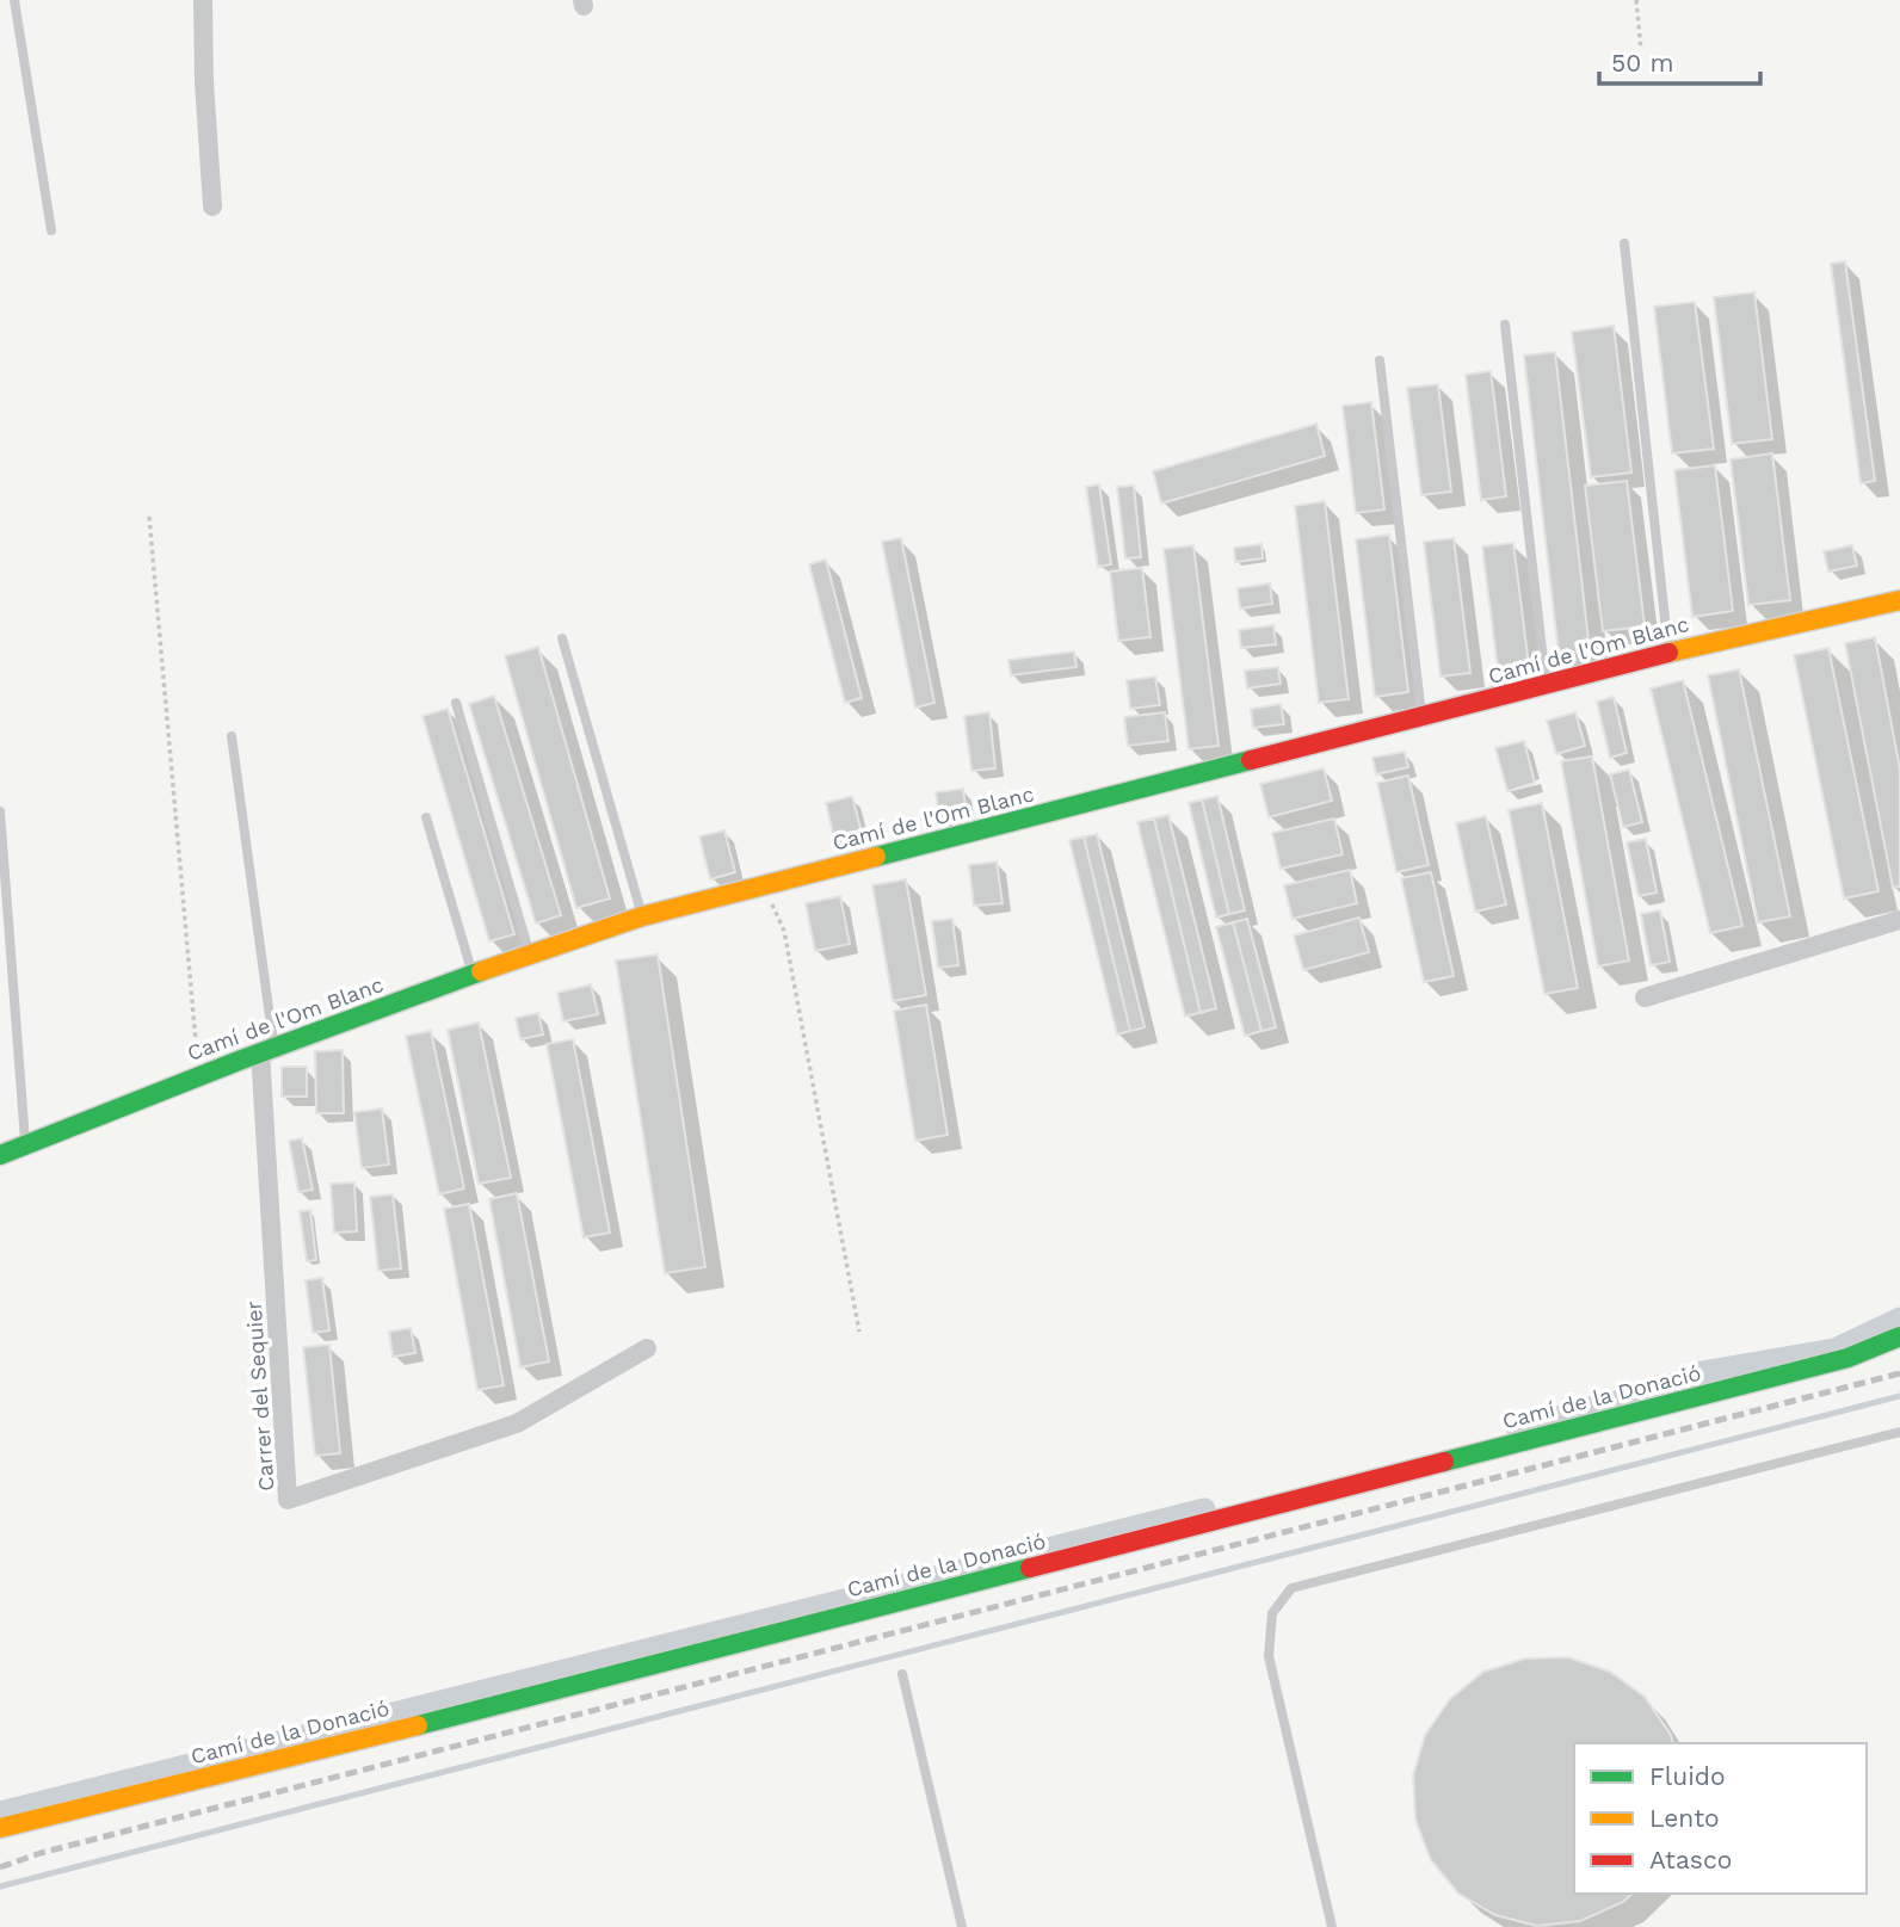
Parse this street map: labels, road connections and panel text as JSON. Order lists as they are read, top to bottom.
{
  "streets": {
    "street": ["Camí de l'Om Blanc", "Carrer del Sequier", "Camí de la Donació"]
  },
  "crossings": [
    ["Camí de l'Om Blanc", "Carrer del Sequier"]
  ],
  "legend": ["Fluido", "Lento", "Atasco"],
  "scale_bar": "50 m"
}
